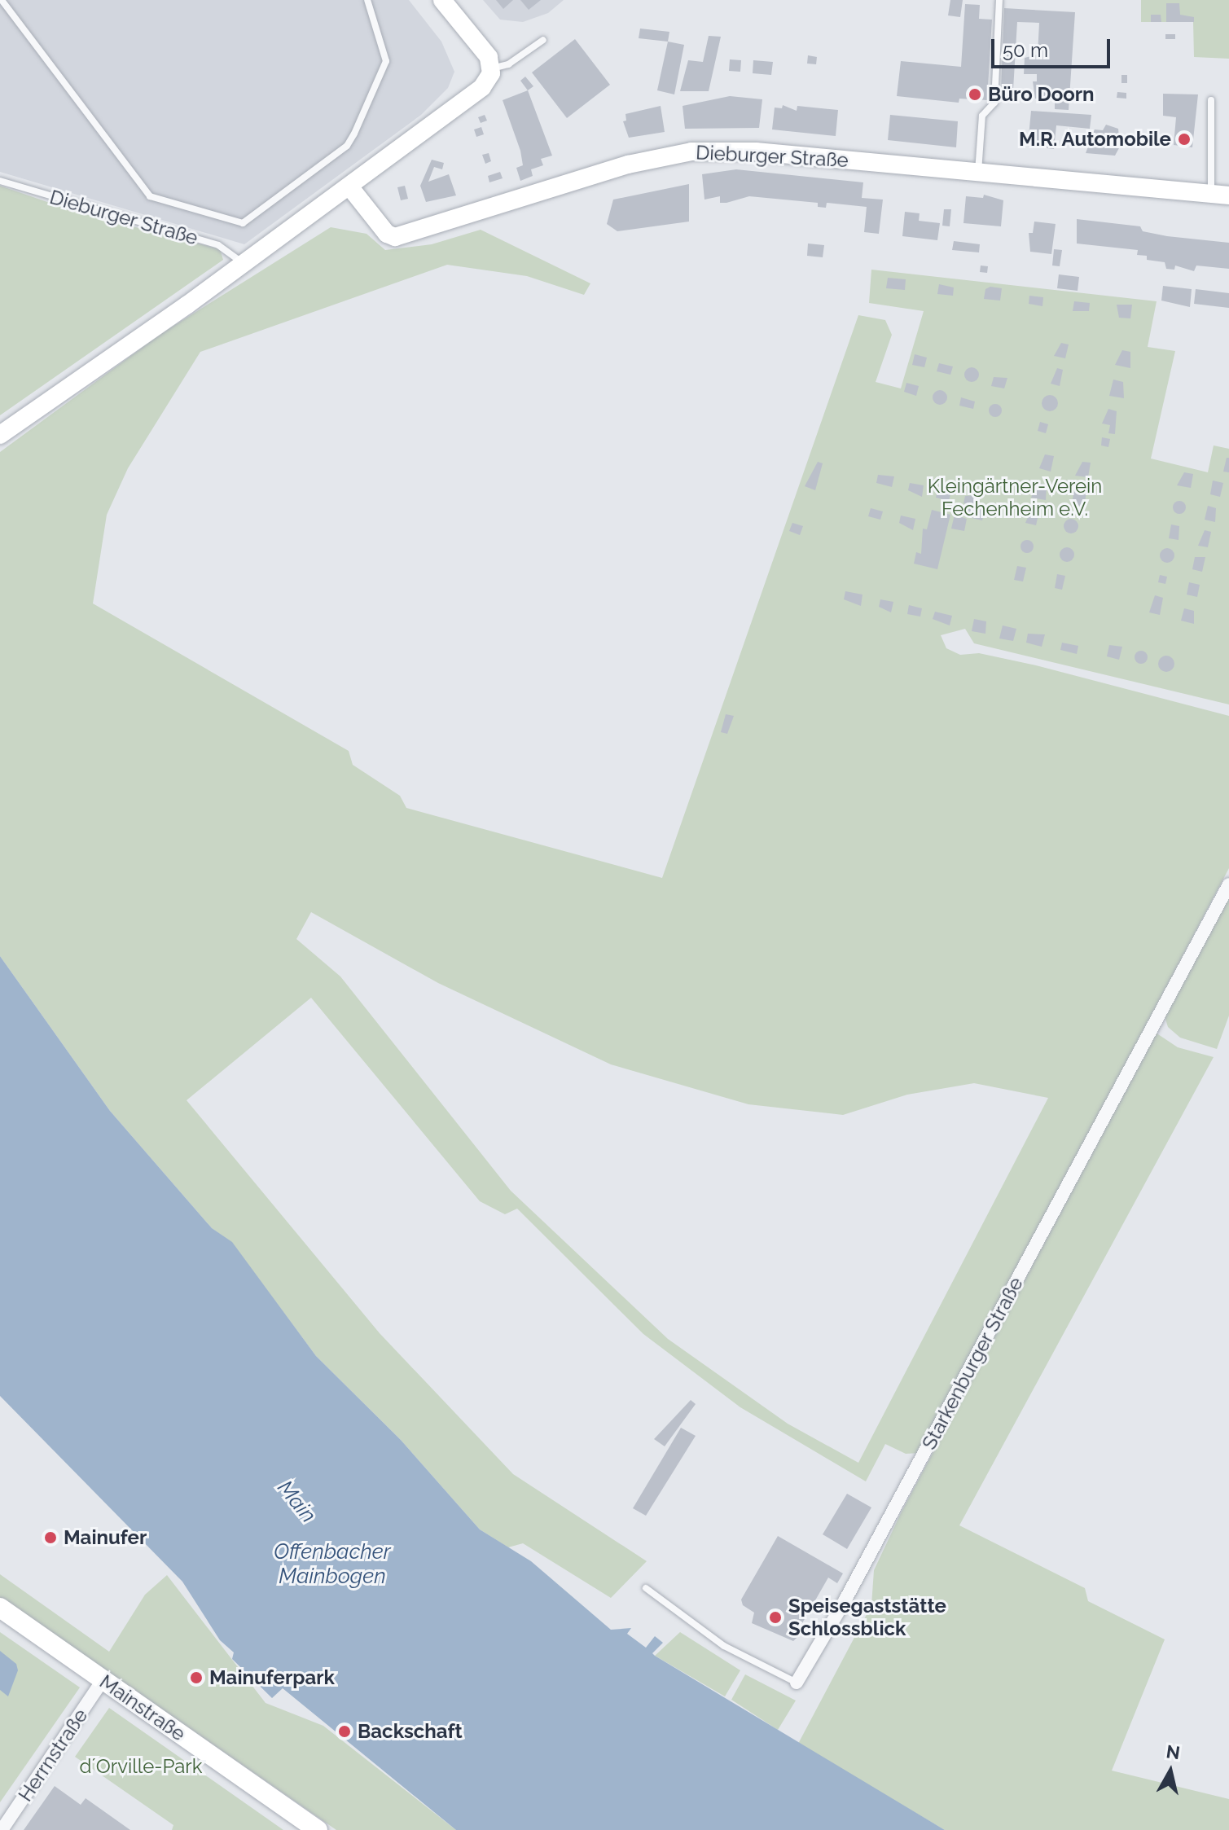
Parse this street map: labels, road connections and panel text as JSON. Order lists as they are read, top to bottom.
{
  "streets": {
    "main road": ["Mainstraße"],
    "street": ["Dieburger Straße", "Starkenburger Straße", "Herrnstraße"]
  },
  "crossings": [
    ["Mainstraße", "Herrnstraße"]
  ],
  "water": ["Main", "Offenbacher Mainbogen"],
  "parks": ["Kleingärtner-Verein Fechenheim e.V.", "d´Orville-Park"],
  "places": [
    "Büro Doorn",
    "M.R. Automobile",
    "Mainufer",
    "Speisegaststätte Schlossblick",
    "Mainuferpark",
    "Backschaft"
  ],
  "scale_bar": "50 m",
  "north": "top"
}
